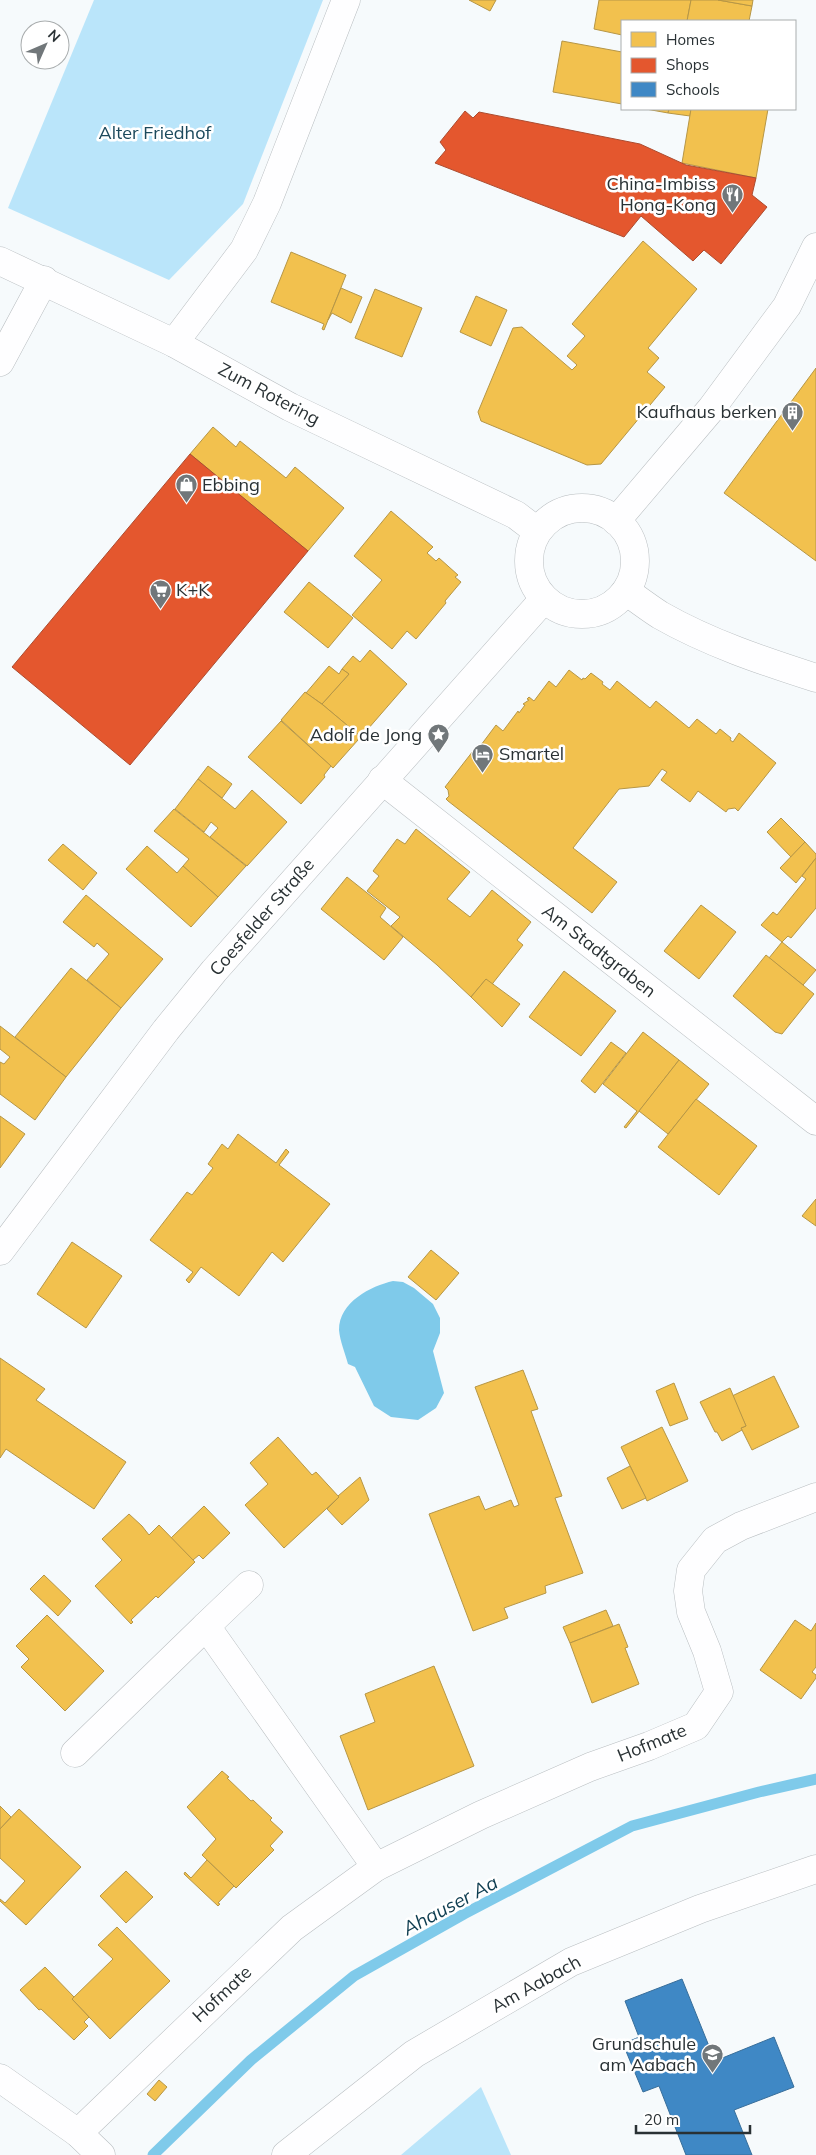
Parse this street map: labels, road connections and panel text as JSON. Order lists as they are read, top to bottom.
{
  "streets": {
    "street": [
      "Zum Rotering",
      "Coesfelder Straße",
      "Am Stadtgraben",
      "Hofmate",
      "Am Aabach"
    ]
  },
  "crossings": [
    ["Zum Rotering", "Coesfelder Straße"],
    ["Coesfelder Straße", "Am Stadtgraben"]
  ],
  "water": ["Ahauser Aa"],
  "parks": ["Alter Friedhof"],
  "places": {
    "restaurant": ["China-Imbiss Hong-Kong"],
    "building": ["Kaufhaus berken"],
    "shop": ["Ebbing"],
    "supermarket": ["K+K"],
    "place": ["Adolf de Jong"],
    "hotel": ["Smartel"],
    "school or university": ["Grundschule am Aabach"]
  },
  "legend": ["Homes", "Shops", "Schools"],
  "scale_bar": "20 m",
  "north": "top right"
}
